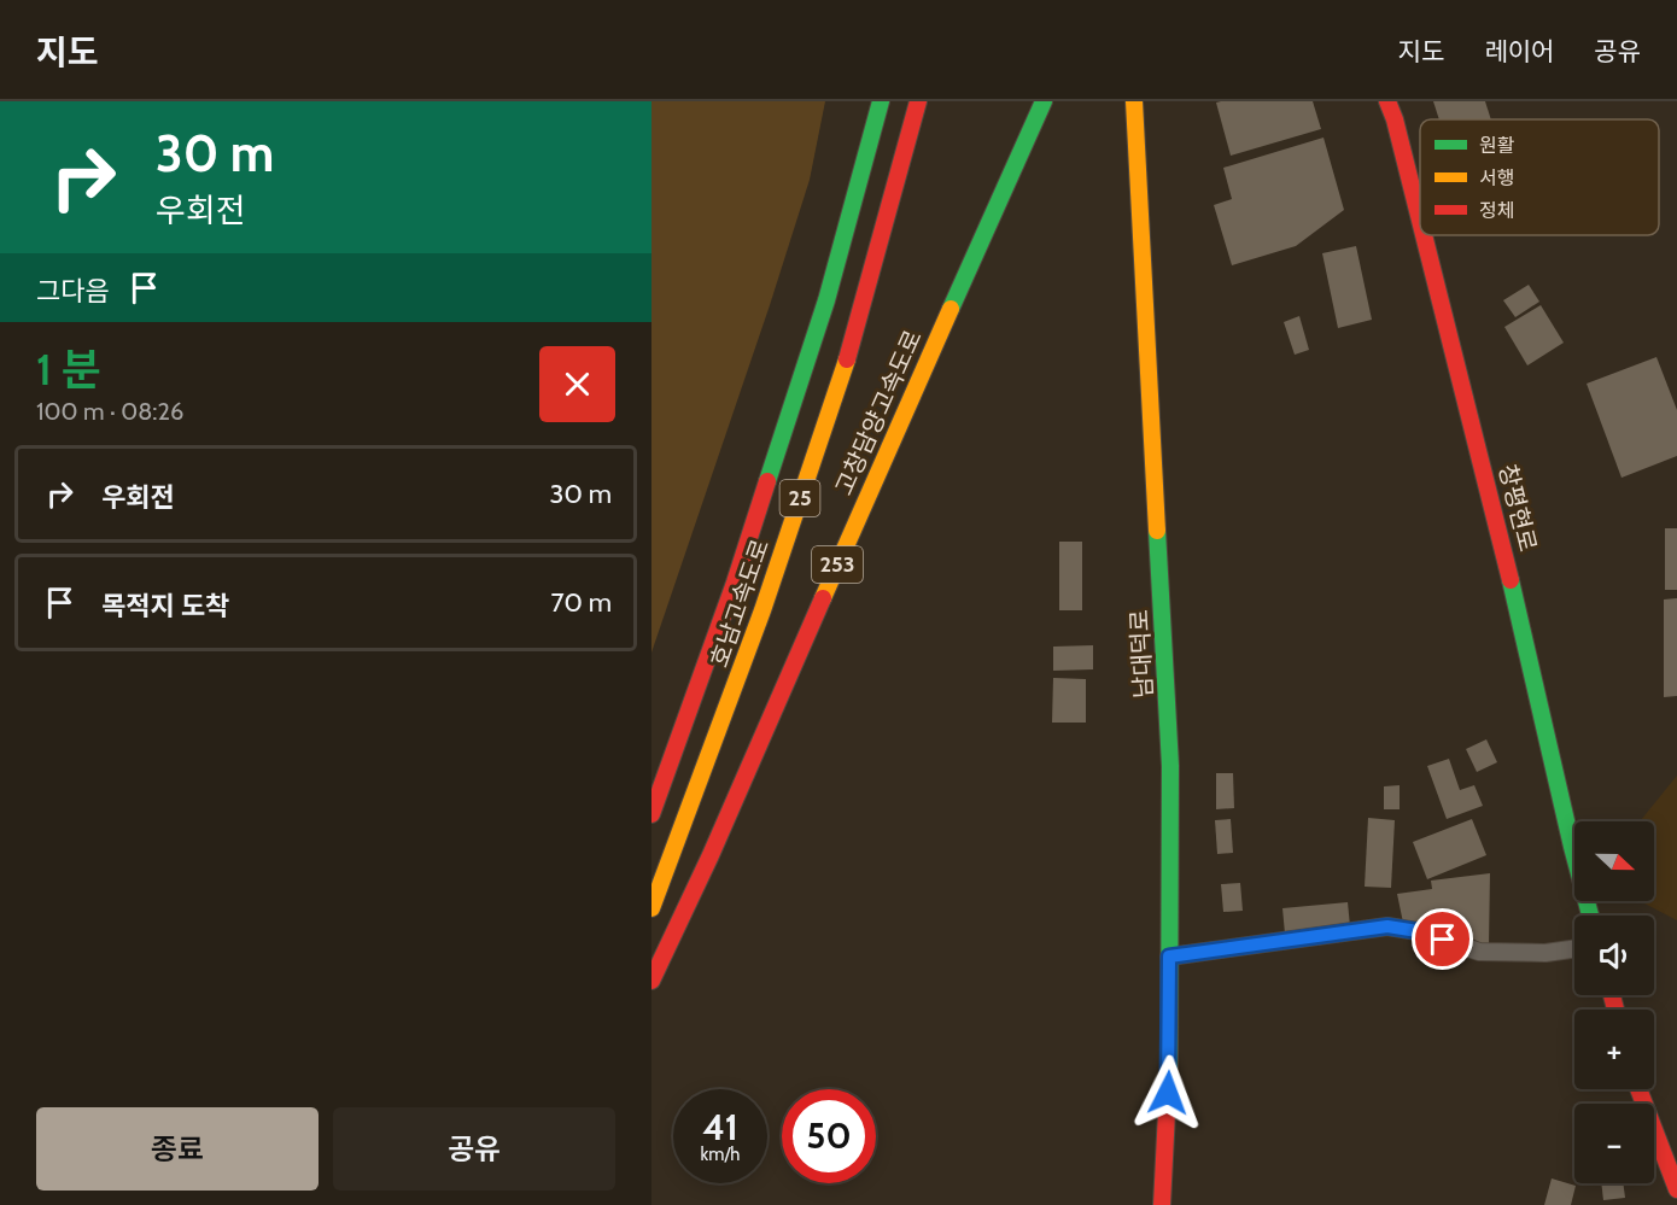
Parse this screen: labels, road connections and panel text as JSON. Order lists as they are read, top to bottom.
{
  "streets": {
    "main road": [
      "고창담양고속도로",
      "25",
      "창평현로",
      "253",
      "호남고속도로",
      "남대덕로"
    ]
  },
  "legend": ["원활", "서행", "정체"],
  "north": "right",
  "page": {
    "header": "지도",
    "nav": ["지도", "레이어", "공유"],
    "turn": ["30 m", "우회전"],
    "then": "그다음",
    "heading": ["1 분", "100 m · 08:26"],
    "list": [
      {
        "name": "우회전",
        "value": "30 m"
      },
      {
        "name": "목적지 도착",
        "value": "70 m"
      }
    ],
    "map_buttons": ["+", "−"],
    "speed": "41 km/h",
    "limit": "50",
    "buttons": ["종료", "공유"]
  }
}
